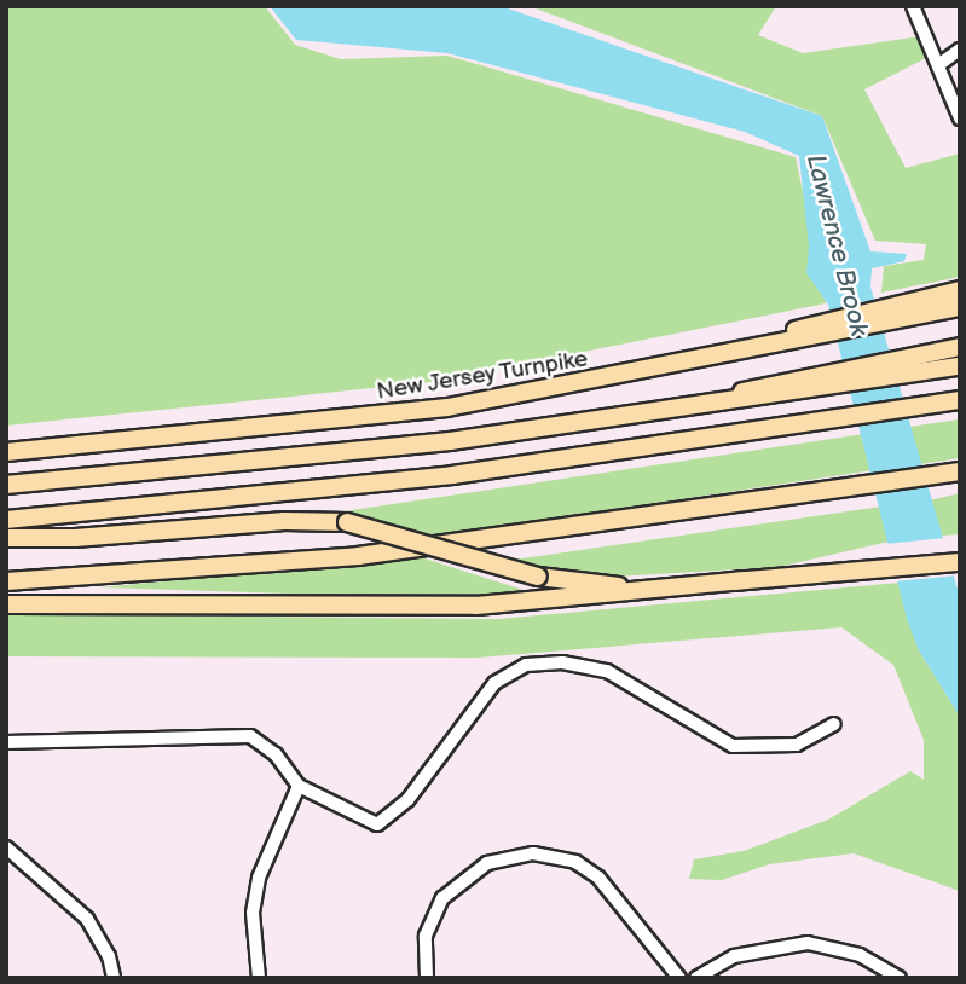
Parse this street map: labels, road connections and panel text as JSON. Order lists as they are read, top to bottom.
{
  "streets": {
    "highway": ["New Jersey Turnpike"]
  },
  "water": ["Lawrence Brook"]
}
